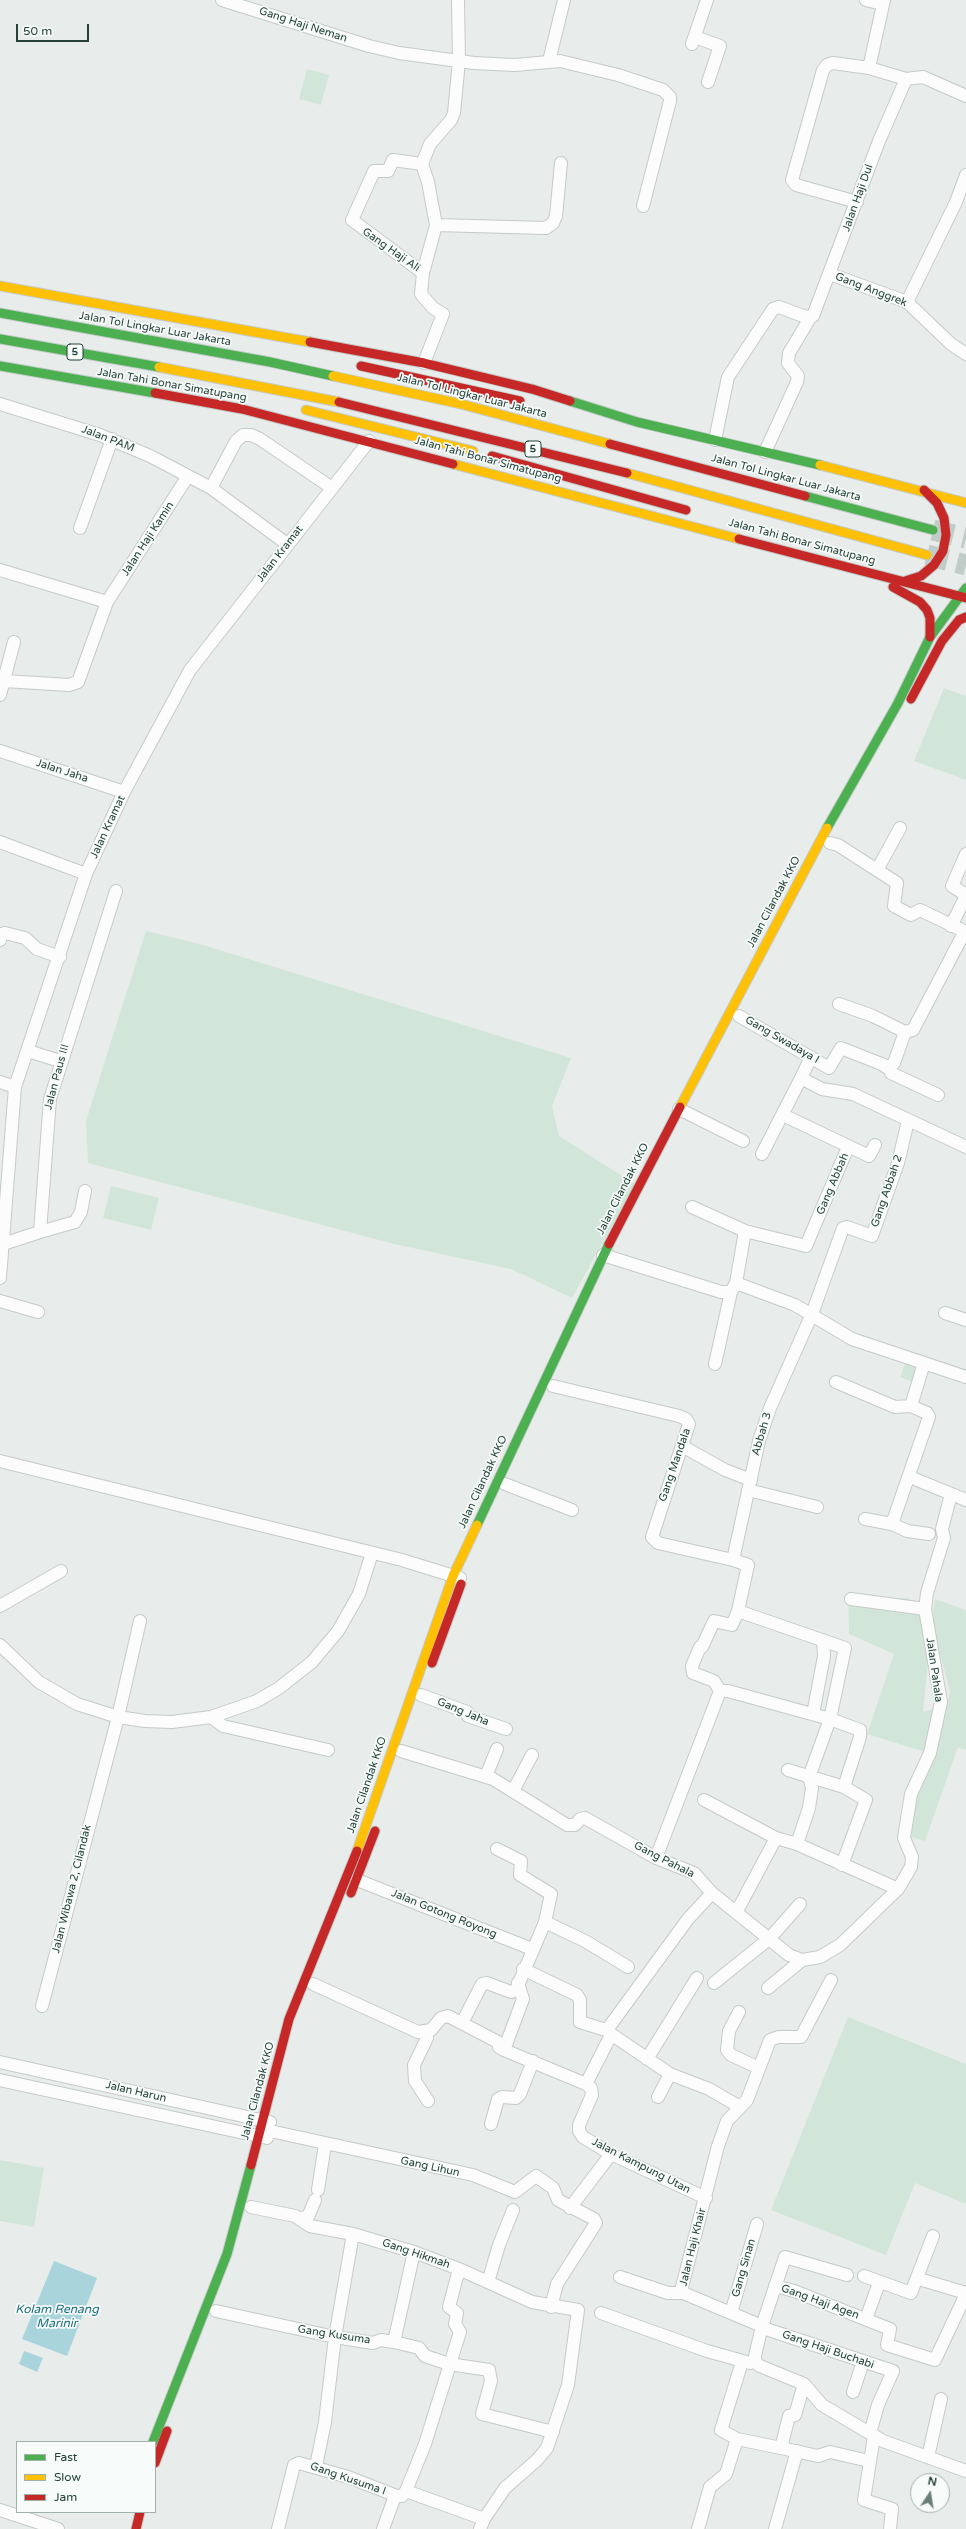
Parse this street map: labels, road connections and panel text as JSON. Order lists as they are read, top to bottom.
{
  "streets": {
    "main road": [
      "Jalan Tol Lingkar Luar Jakarta",
      "5",
      "Jalan Tahi Bonar Simatupang",
      "Jalan Cilandak KKO"
    ],
    "street": [
      "Gang Haji Neman",
      "Jalan Haji Dul",
      "Gang Haji Ali",
      "Gang Anggrek",
      "Jalan PAM",
      "Jalan Haji Kamin",
      "Jalan Kramat",
      "Jalan Jaha",
      "Gang Swadaya I",
      "Jalan Paus III",
      "Gang Abbah",
      "Gang Abbah 2",
      "Abbah 3",
      "Gang Mandala",
      "Jalan Pahala",
      "Gang Jaha",
      "Gang Pahala",
      "Jalan Wibawa 2, Cilandak",
      "Jalan Gotong Royong",
      "Jalan Harun",
      "Jalan Kampung Utan",
      "Gang Lihun",
      "Jalan Haji Khair",
      "Gang Hikmah",
      "Gang Sinan",
      "Gang Haji Agen",
      "Gang Kusuma",
      "Gang Haji Buchabi",
      "Gang Kusuma I"
    ]
  },
  "crossings": [
    ["Jalan Haji Dul", "Gang Anggrek"],
    ["Jalan Tahi Bonar Simatupang", "Jalan Kramat"],
    ["Jalan Tahi Bonar Simatupang", "Jalan Cilandak KKO"],
    ["Jalan PAM", "Jalan Haji Kamin"],
    ["Jalan PAM", "Jalan Kramat"],
    ["Jalan Kramat", "Jalan Jaha"],
    ["Jalan Cilandak KKO", "Gang Swadaya I"],
    ["Jalan Cilandak KKO", "Gang Mandala"],
    ["Jalan Cilandak KKO", "Gang Jaha"],
    ["Jalan Cilandak KKO", "Gang Pahala"],
    ["Jalan Cilandak KKO", "Jalan Gotong Royong"],
    ["Jalan Cilandak KKO", "Jalan Harun"],
    ["Jalan Cilandak KKO", "Gang Lihun"],
    ["Gang Abbah 2", "Abbah 3"],
    ["Abbah 3", "Gang Mandala"],
    ["Jalan Harun", "Gang Lihun"],
    ["Jalan Kampung Utan", "Jalan Haji Khair"],
    ["Jalan Haji Khair", "Gang Sinan"],
    ["Jalan Haji Khair", "Gang Haji Agen"],
    ["Jalan Haji Khair", "Gang Haji Buchabi"],
    ["Gang Hikmah", "Gang Kusuma"],
    ["Gang Haji Agen", "Gang Haji Buchabi"]
  ],
  "water": ["Kolam Renang Marinir"],
  "legend": ["Fast", "Slow", "Jam"],
  "scale_bar": "50 m",
  "north": "top"
}
